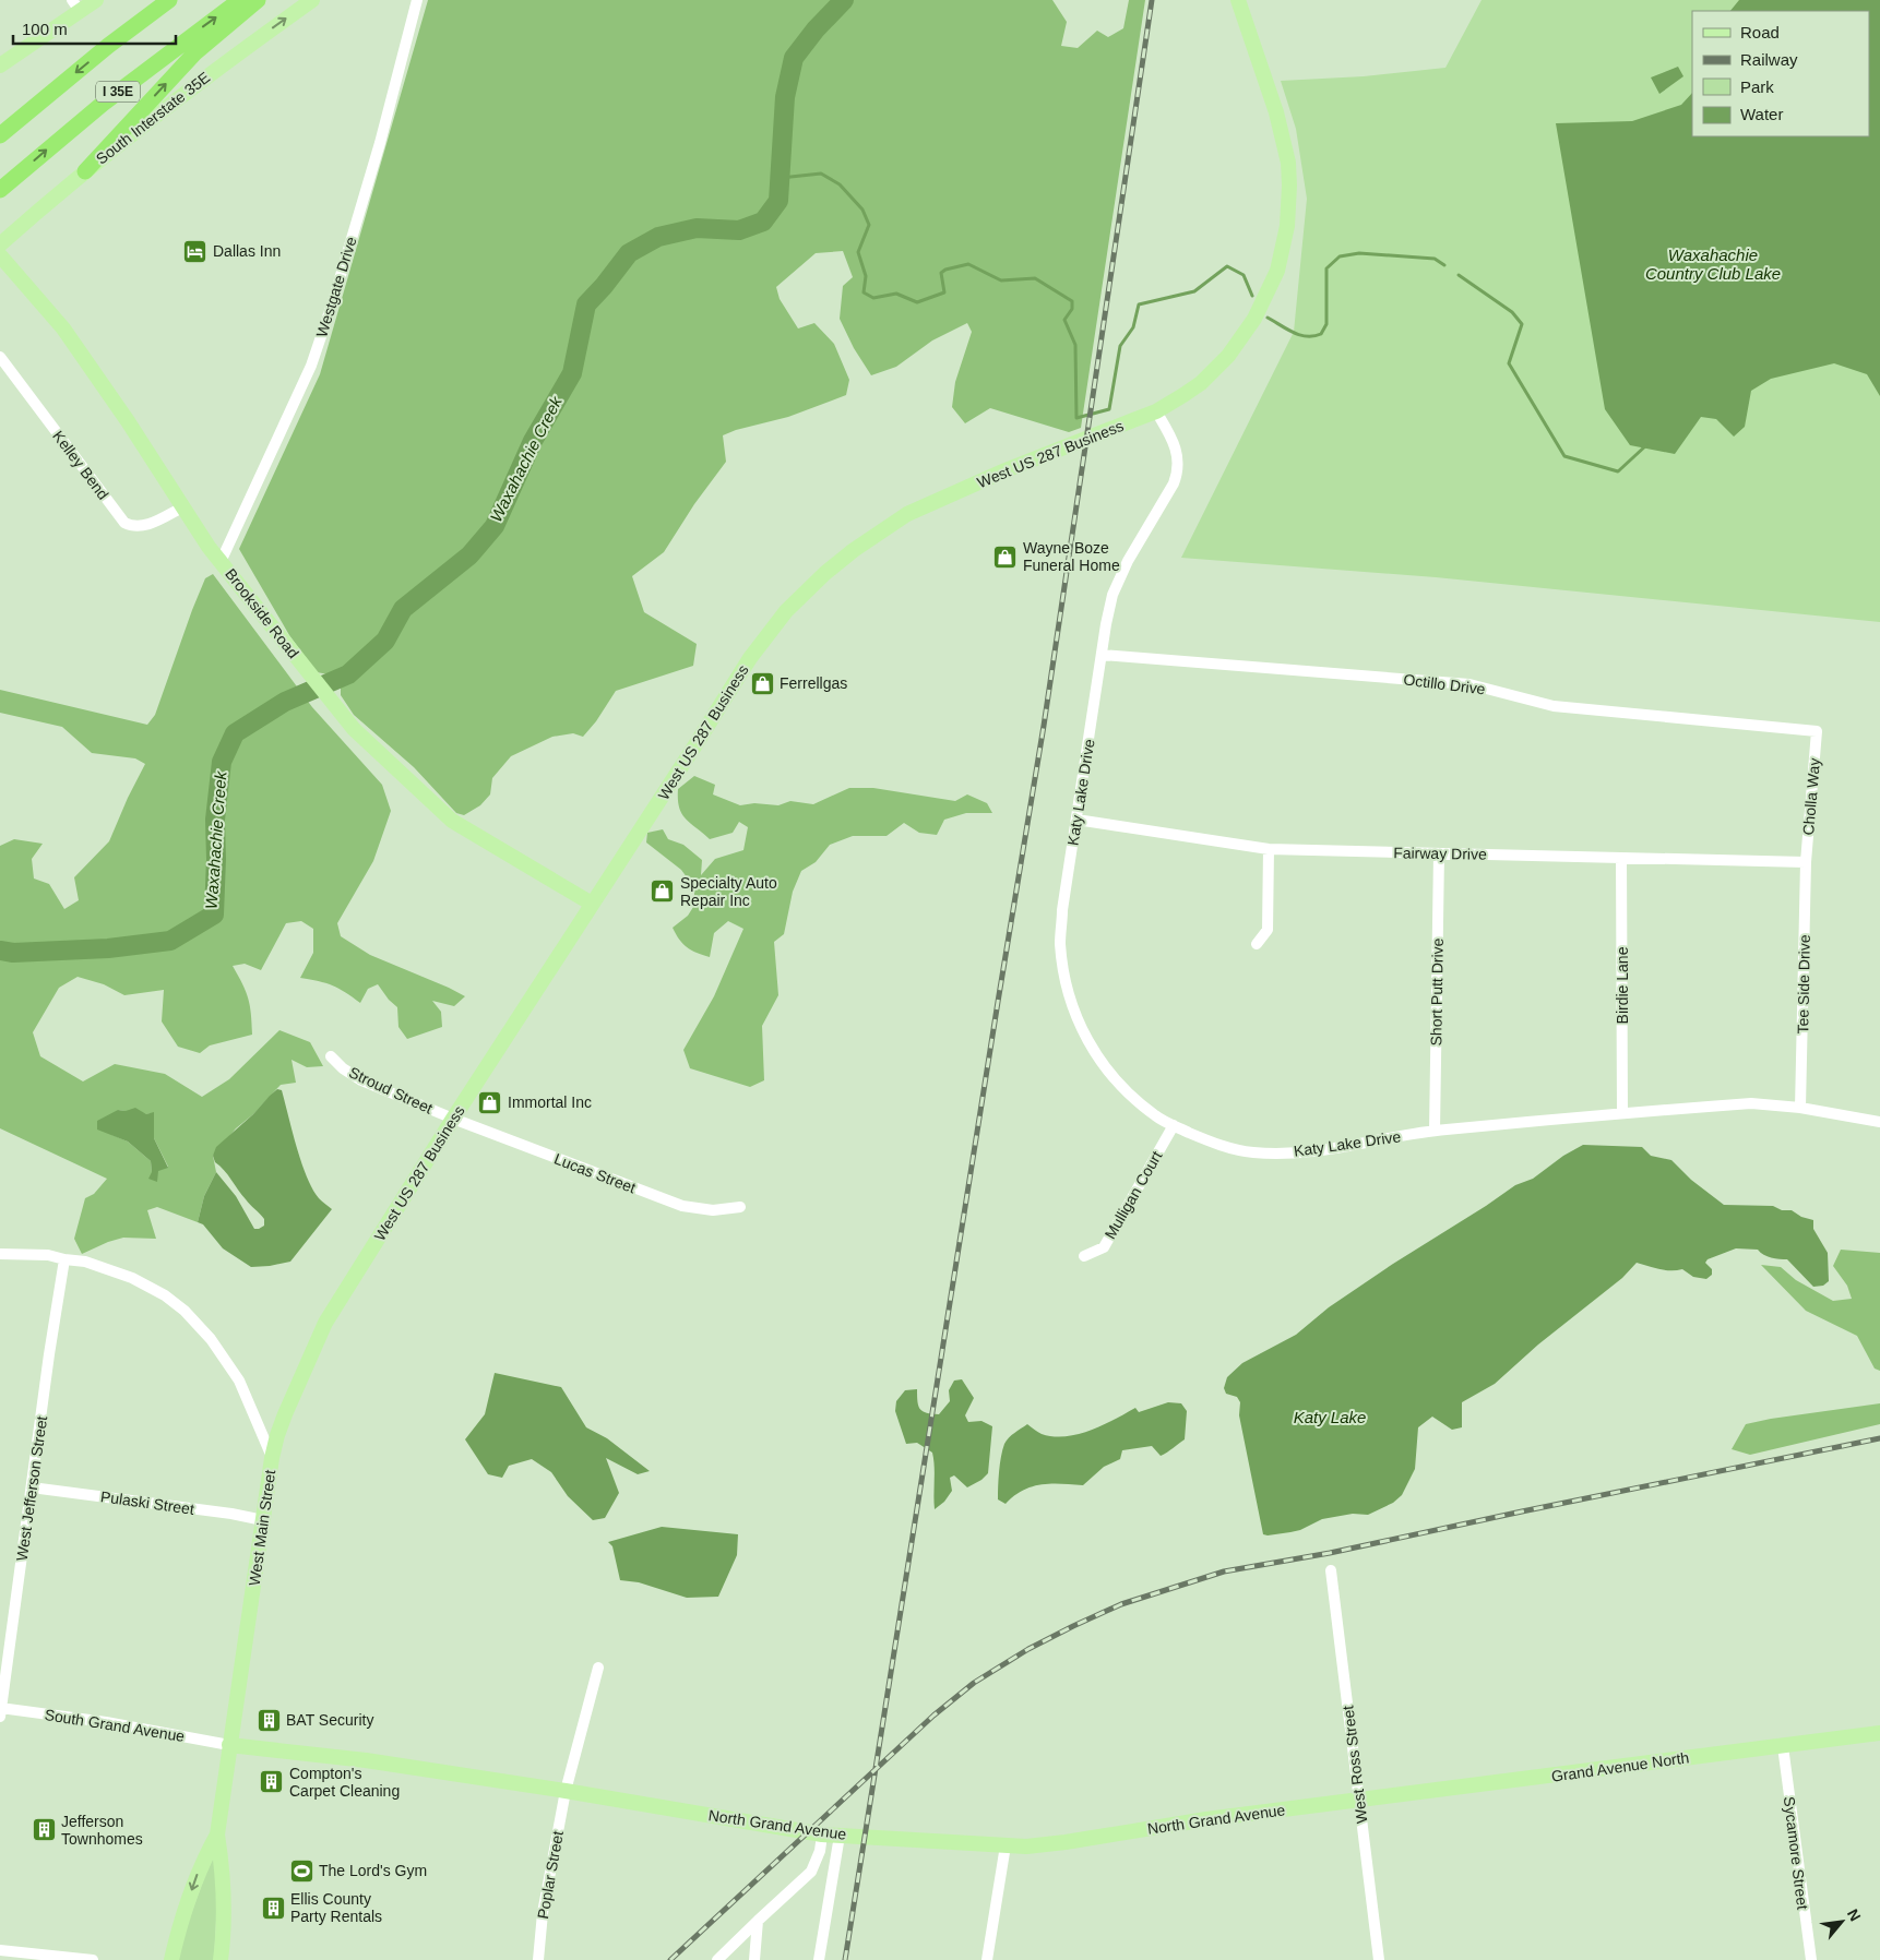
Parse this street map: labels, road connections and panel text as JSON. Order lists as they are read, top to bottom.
{
  "streets": {
    "highway": ["I 35E"],
    "main road": [
      "South Interstate 35E",
      "West US 287 Business",
      "Brookside Road",
      "West Main Street",
      "Grand Avenue North",
      "North Grand Avenue"
    ],
    "street": [
      "Westgate Drive",
      "Kelley Bend",
      "Octillo Drive",
      "Katy Lake Drive",
      "Cholla Way",
      "Fairway Drive",
      "Tee Side Drive",
      "Birdie Lane",
      "Short Putt Drive",
      "Stroud Street",
      "Lucas Street",
      "Mulligan Court",
      "West Jefferson Street",
      "Pulaski Street",
      "South Grand Avenue",
      "West Ross Street",
      "Sycamore Street",
      "Poplar Street"
    ]
  },
  "crossings": [
    ["Westgate Drive", "Brookside Road"],
    ["West US 287 Business", "Brookside Road"],
    ["West US 287 Business", "Katy Lake Drive"],
    ["West US 287 Business", "Stroud Street"],
    ["West US 287 Business", "Lucas Street"],
    ["West US 287 Business", "West Main Street"],
    ["Kelley Bend", "Brookside Road"],
    ["Octillo Drive", "Katy Lake Drive"],
    ["Octillo Drive", "Cholla Way"],
    ["Katy Lake Drive", "Fairway Drive"],
    ["Katy Lake Drive", "Tee Side Drive"],
    ["Katy Lake Drive", "Birdie Lane"],
    ["Katy Lake Drive", "Short Putt Drive"],
    ["Katy Lake Drive", "Mulligan Court"],
    ["Cholla Way", "Fairway Drive"],
    ["Cholla Way", "Tee Side Drive"],
    ["Fairway Drive", "Tee Side Drive"],
    ["Fairway Drive", "Birdie Lane"],
    ["Fairway Drive", "Short Putt Drive"],
    ["Stroud Street", "Lucas Street"],
    ["West Jefferson Street", "Pulaski Street"],
    ["West Jefferson Street", "West Main Street"],
    ["West Jefferson Street", "South Grand Avenue"],
    ["Pulaski Street", "West Main Street"],
    ["West Main Street", "South Grand Avenue"],
    ["West Main Street", "North Grand Avenue"],
    ["South Grand Avenue", "North Grand Avenue"],
    ["West Ross Street", "Grand Avenue North"],
    ["West Ross Street", "North Grand Avenue"],
    ["Grand Avenue North", "North Grand Avenue"],
    ["Grand Avenue North", "Sycamore Street"],
    ["North Grand Avenue", "Poplar Street"]
  ],
  "one_way": ["South Interstate 35E"],
  "water": ["Waxahachie Country Club Lake", "Waxahachie Creek", "Katy Lake"],
  "places": {
    "hotel": ["Dallas Inn"],
    "shop": [
      "Wayne Boze Funeral Home",
      "Ferrellgas",
      "Specialty Auto Repair Inc",
      "Immortal Inc"
    ],
    "building": [
      "BAT Security",
      "Compton's Carpet Cleaning",
      "Jefferson Townhomes",
      "Ellis County Party Rentals"
    ],
    "sports": ["The Lord's Gym"]
  },
  "legend": [
    "Road",
    "Railway",
    "Park",
    "Water"
  ],
  "scale_bar": "100 m",
  "north": "top right"
}
